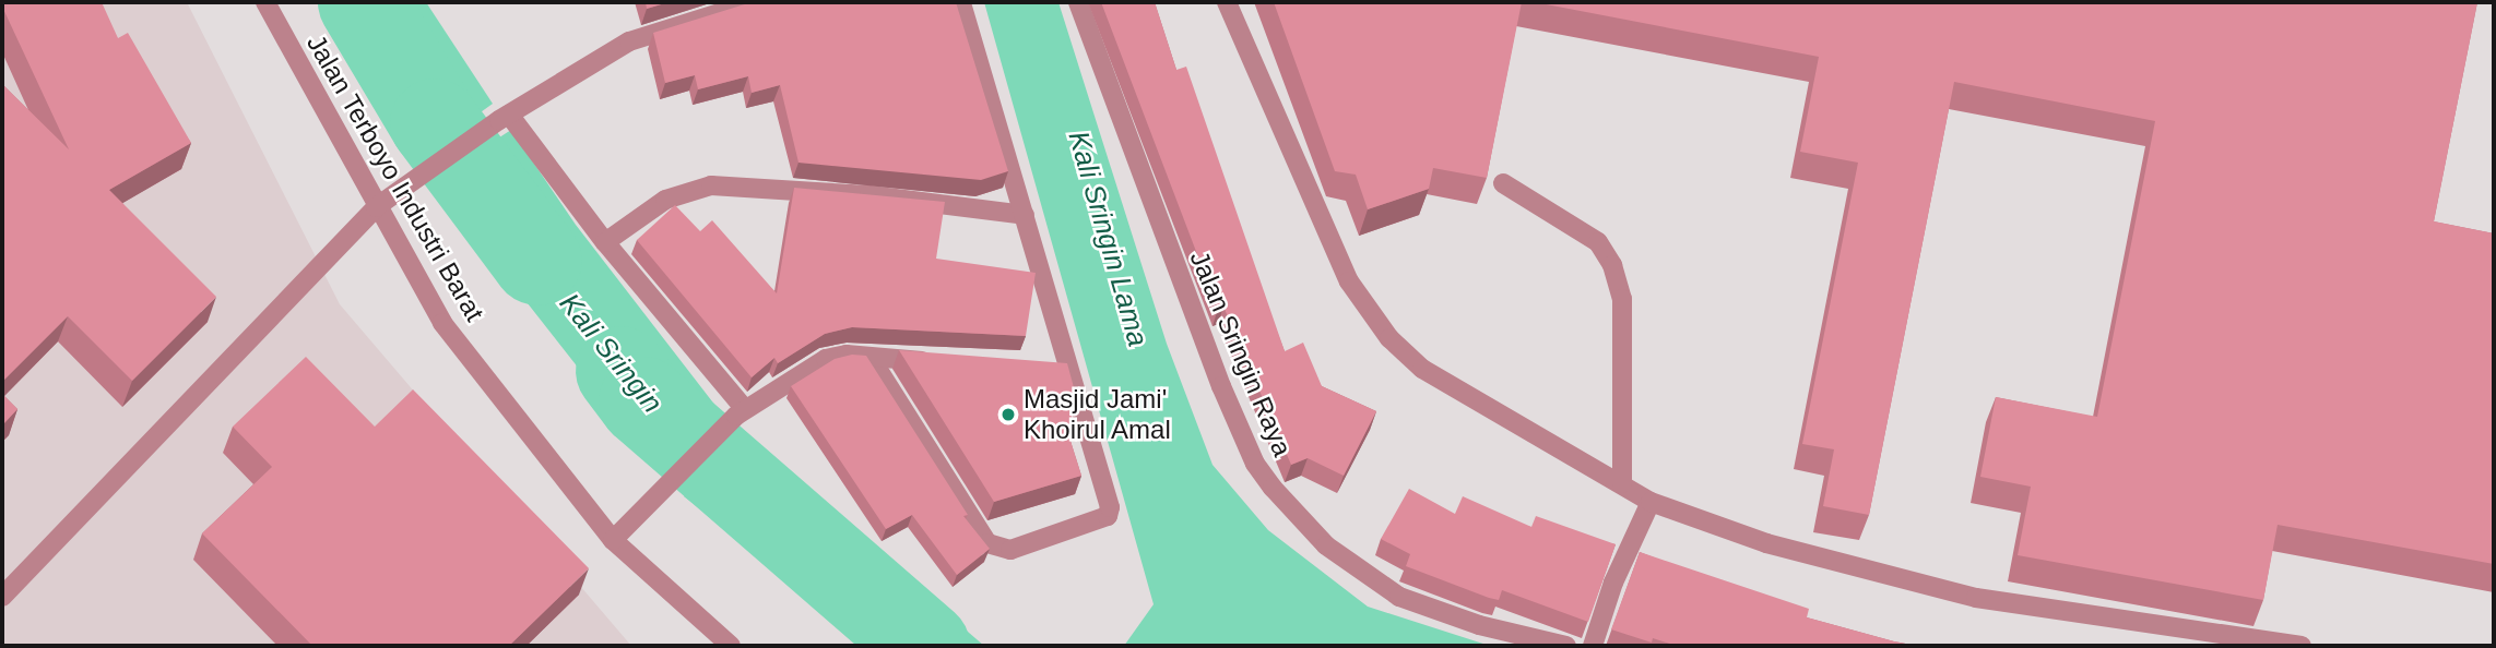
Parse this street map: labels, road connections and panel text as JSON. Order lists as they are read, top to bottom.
{
  "streets": {
    "street": ["Jalan Terboyo Industri Barat", "Jalan Sringin Raya"]
  },
  "water": ["Kali Sringin Lama", "Kali Sringin"],
  "places": ["Masjid Jami' Khoirul Amal"]
}
